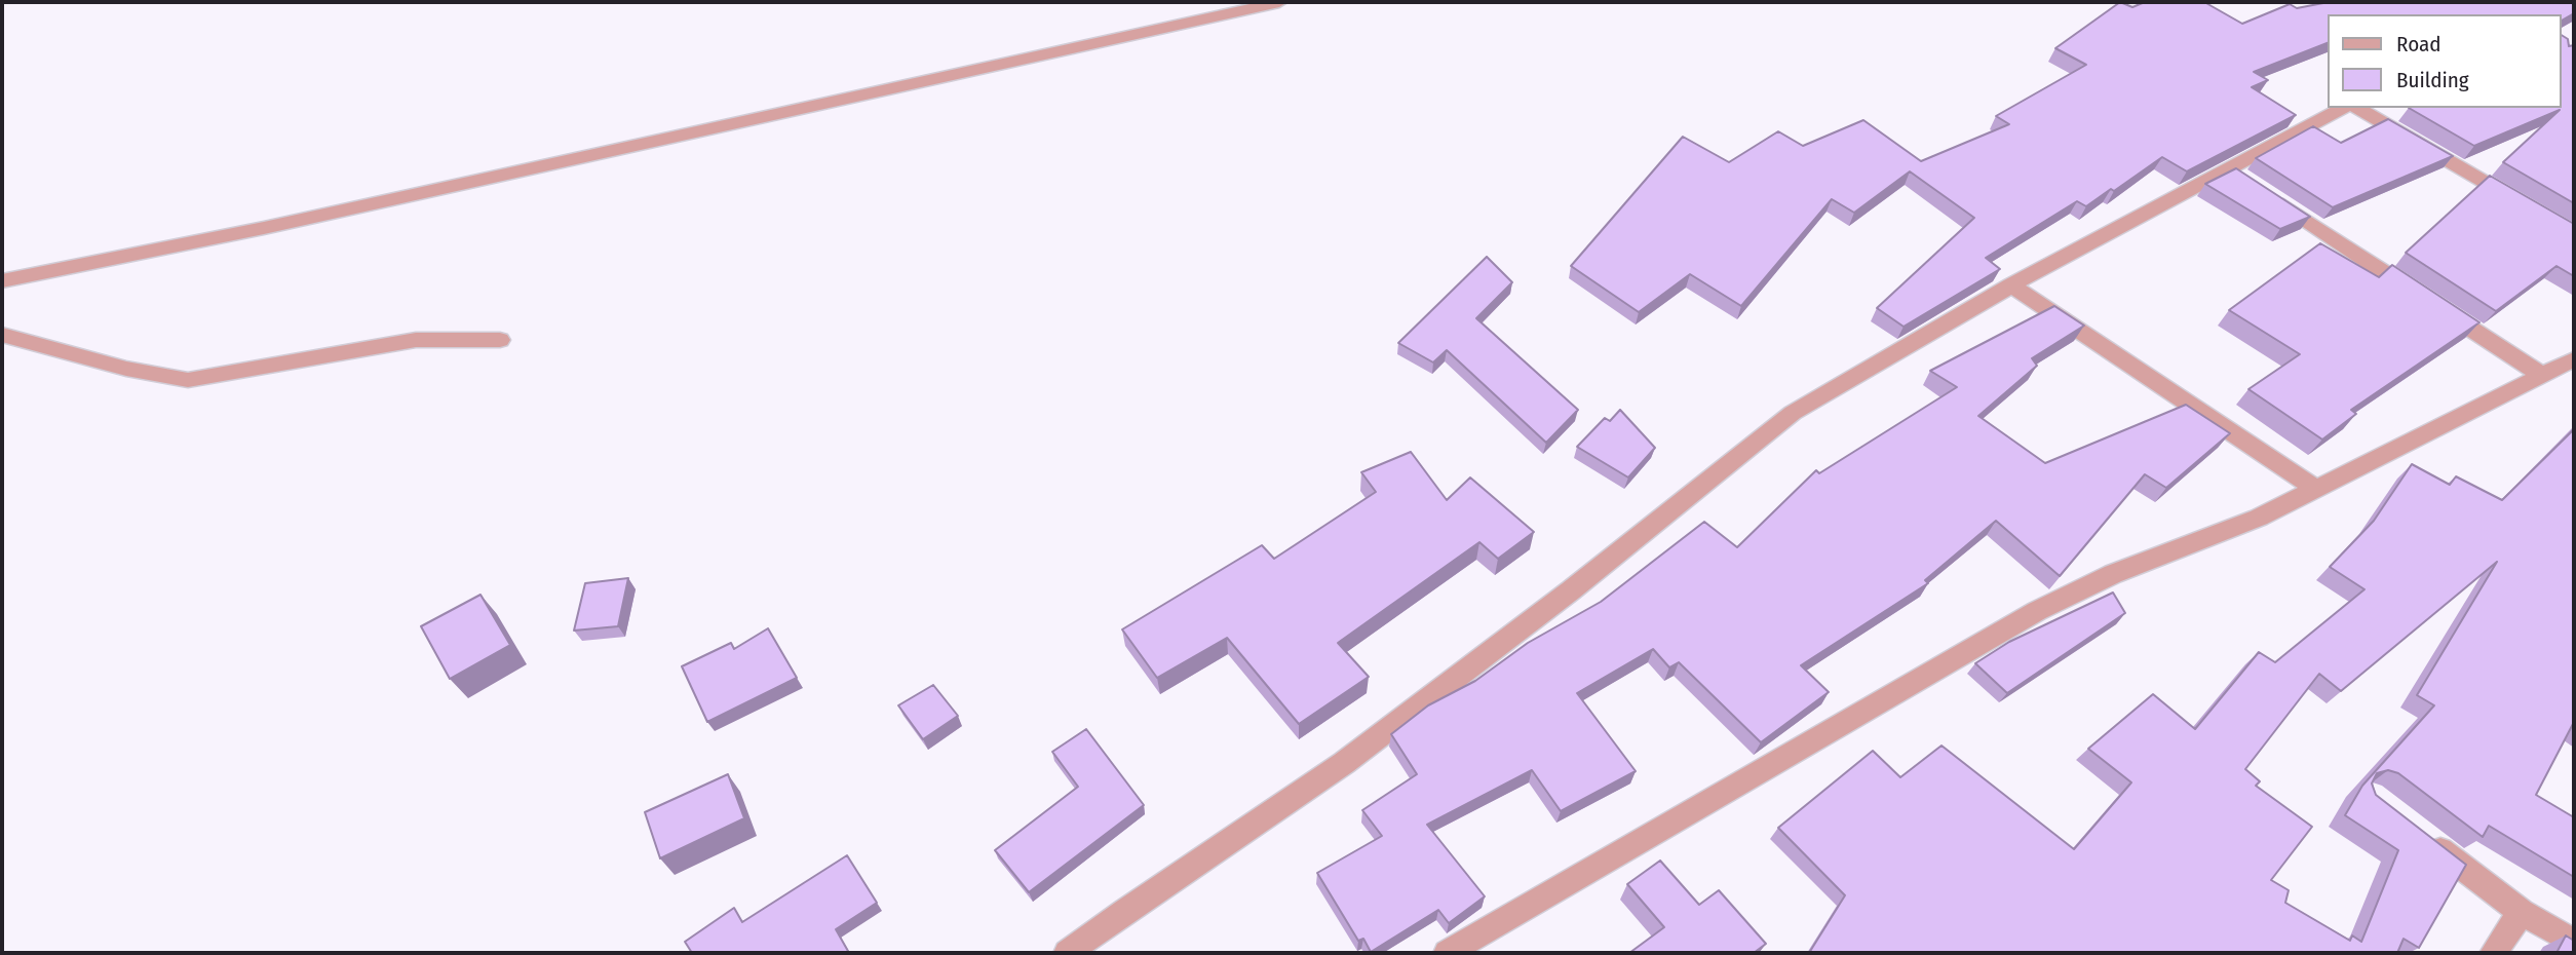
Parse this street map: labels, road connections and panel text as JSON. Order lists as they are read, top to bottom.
{
  "legend": ["Road", "Building"]
}
